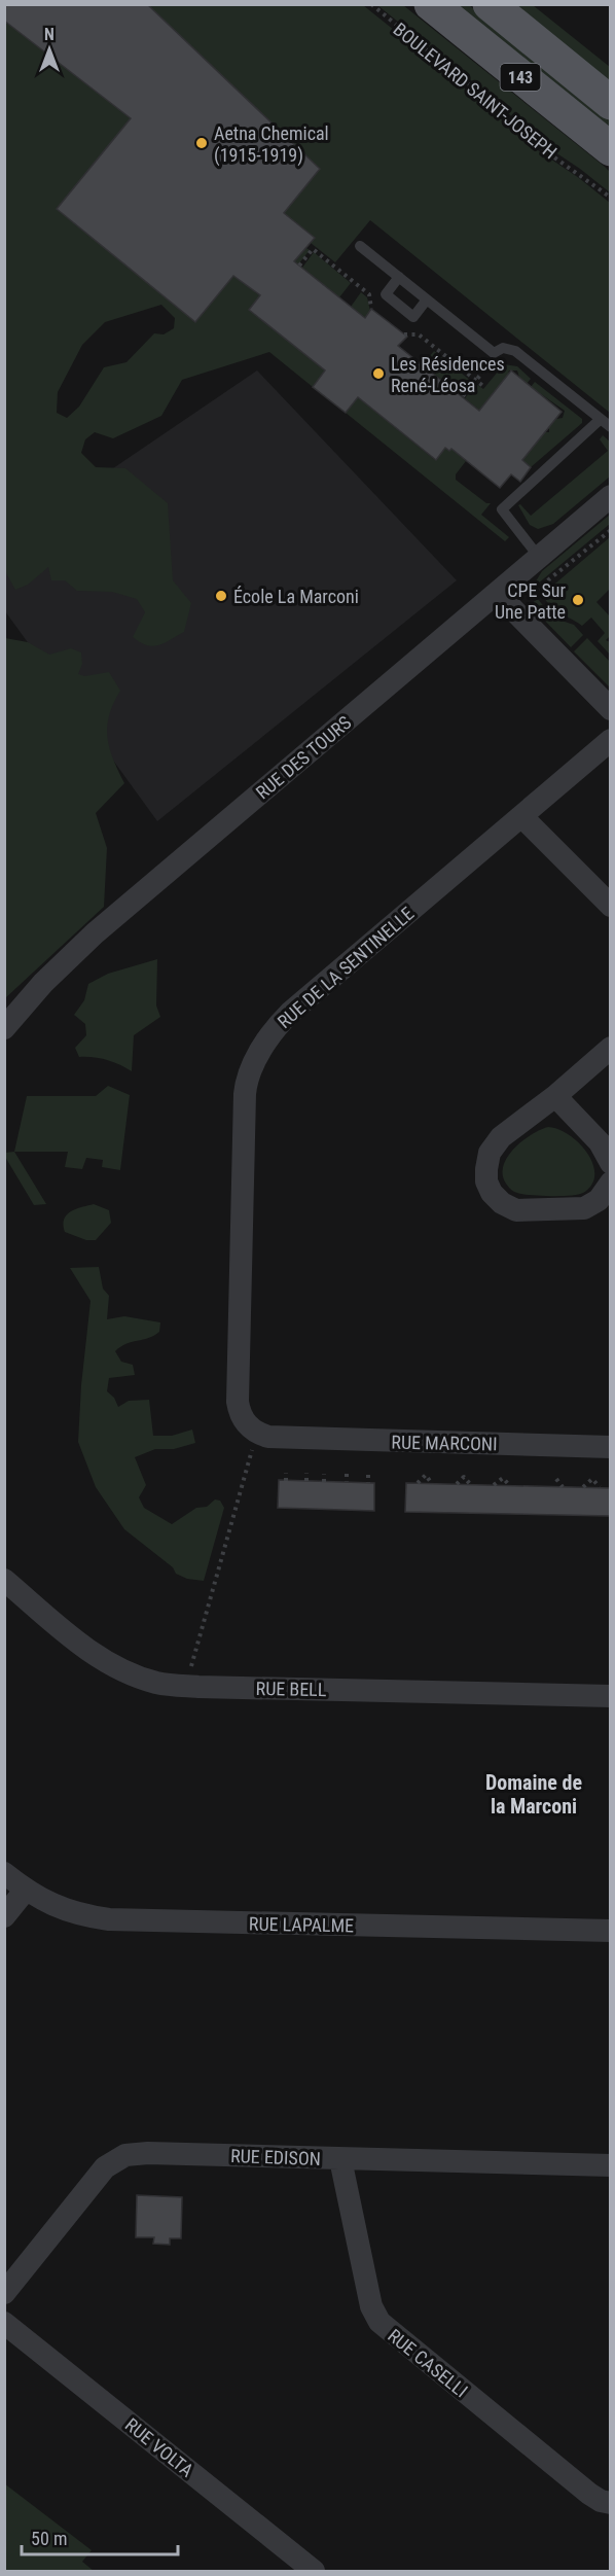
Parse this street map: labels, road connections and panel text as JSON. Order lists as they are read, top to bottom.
{
  "streets": {
    "main road": ["143", "BOULEVARD SAINT-JOSEPH"],
    "street": [
      "RUE DES TOURS",
      "RUE DE LA SENTINELLE",
      "RUE MARCONI",
      "RUE BELL",
      "RUE LAPALME",
      "RUE EDISON",
      "RUE CASELLI",
      "RUE VOLTA"
    ]
  },
  "crossings": [
    ["RUE DE LA SENTINELLE", "RUE MARCONI"],
    ["RUE EDISON", "RUE CASELLI"]
  ],
  "districts": ["Domaine de la Marconi"],
  "places": [
    "Aetna Chemical (1915-1919)",
    "Les Résidences René-Léosa",
    "École La Marconi",
    "CPE Sur Une Patte"
  ],
  "scale_bar": "50 m",
  "north": "top"
}
